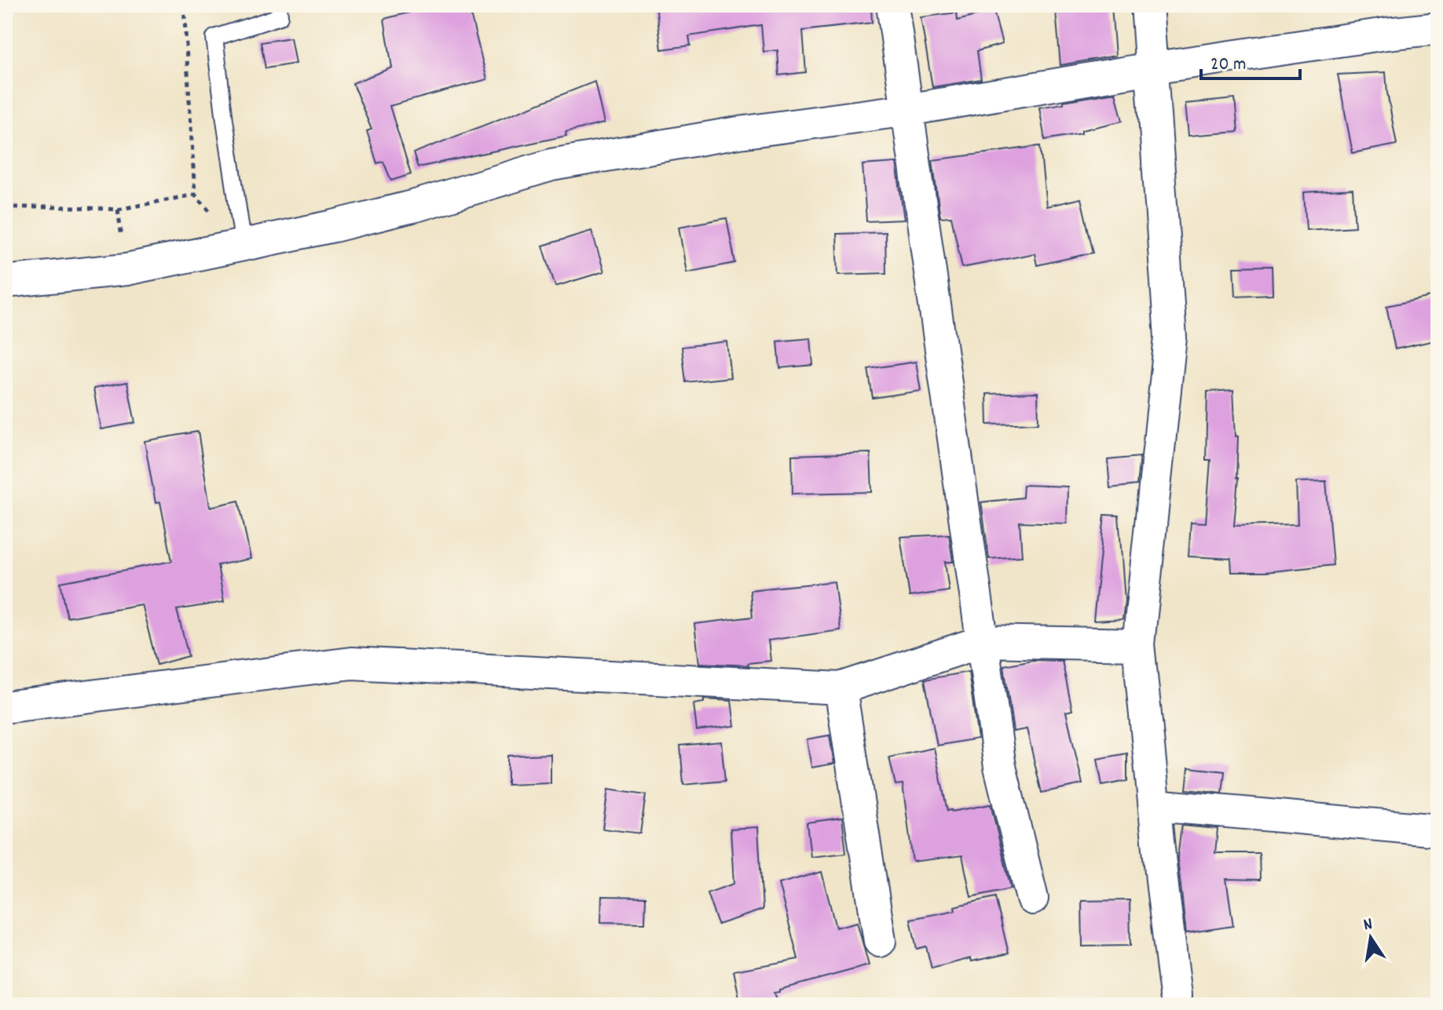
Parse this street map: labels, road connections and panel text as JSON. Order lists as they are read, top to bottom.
{
  "scale_bar": "20 m",
  "north": "top"
}
